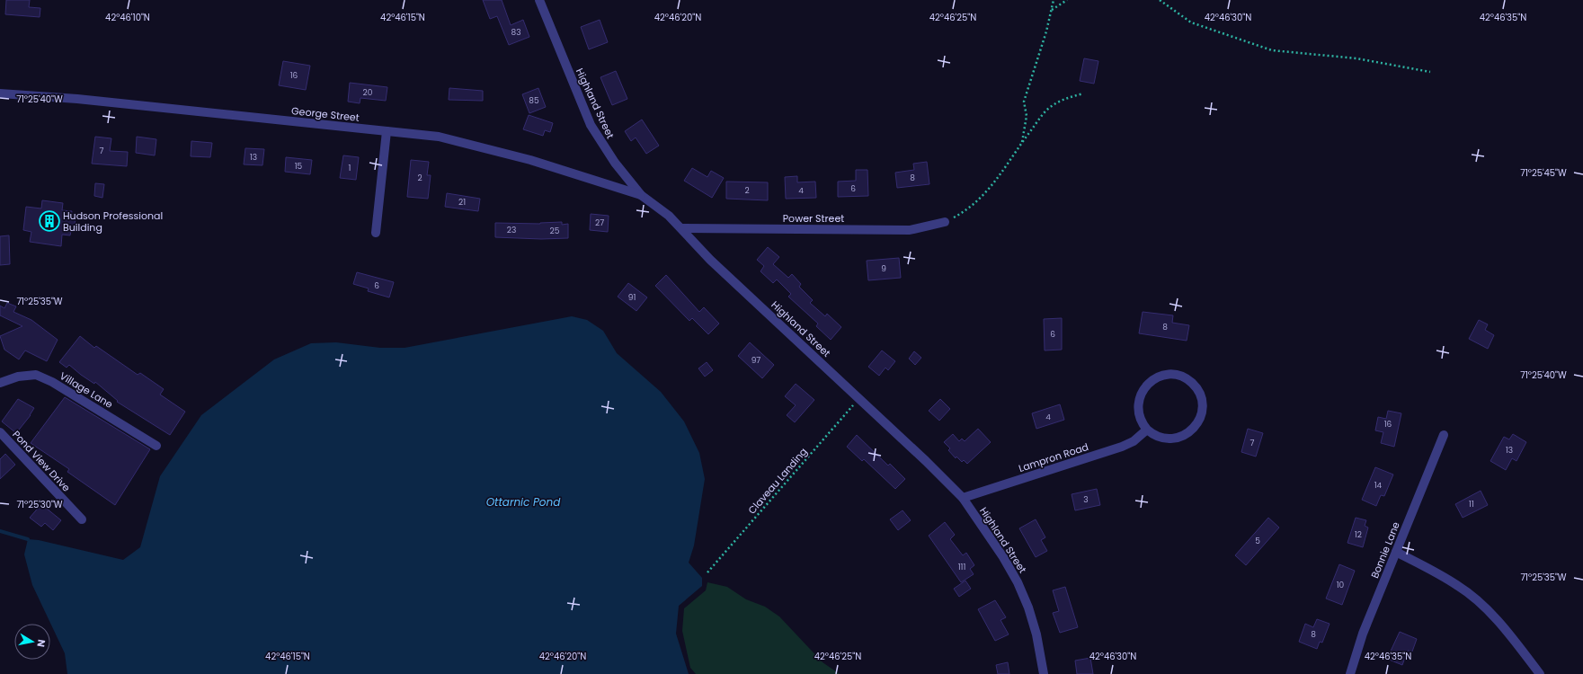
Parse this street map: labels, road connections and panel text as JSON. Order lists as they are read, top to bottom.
{
  "streets": {
    "street": [
      "Highland Street",
      "George Street",
      "Power Street",
      "Village Lane",
      "Lampron Road",
      "Pond View Drive",
      "Bonnie Lane"
    ],
    "path": ["Claveau Landing"]
  },
  "crossings": [
    ["Highland Street", "George Street"],
    ["Highland Street", "Power Street"],
    ["Highland Street", "Lampron Road"],
    ["Highland Street", "Claveau Landing"]
  ],
  "water": ["Ottarnic Pond"],
  "places": {
    "building": ["Hudson Professional Building"]
  },
  "house_numbers": [
    "83",
    "16",
    "20",
    "85",
    "7",
    "13",
    "15",
    "1",
    "2",
    "8",
    "6",
    "2",
    "4",
    "21",
    "27",
    "23",
    "25",
    "9",
    "6",
    "91",
    "8",
    "6",
    "97",
    "4",
    "16",
    "7",
    "13",
    "14",
    "3",
    "11",
    "12",
    "5",
    "111",
    "10",
    "8"
  ],
  "north": "right",
  "coordinates": [
    "42°46'10\"N",
    "42°46'15\"N",
    "42°46'25\"N",
    "42°46'30\"N",
    "42°46'20\"N",
    "42°46'35\"N",
    "71°25'40\"W",
    "71°25'45\"W",
    "71°25'35\"W",
    "71°25'30\"W"
  ]
}
